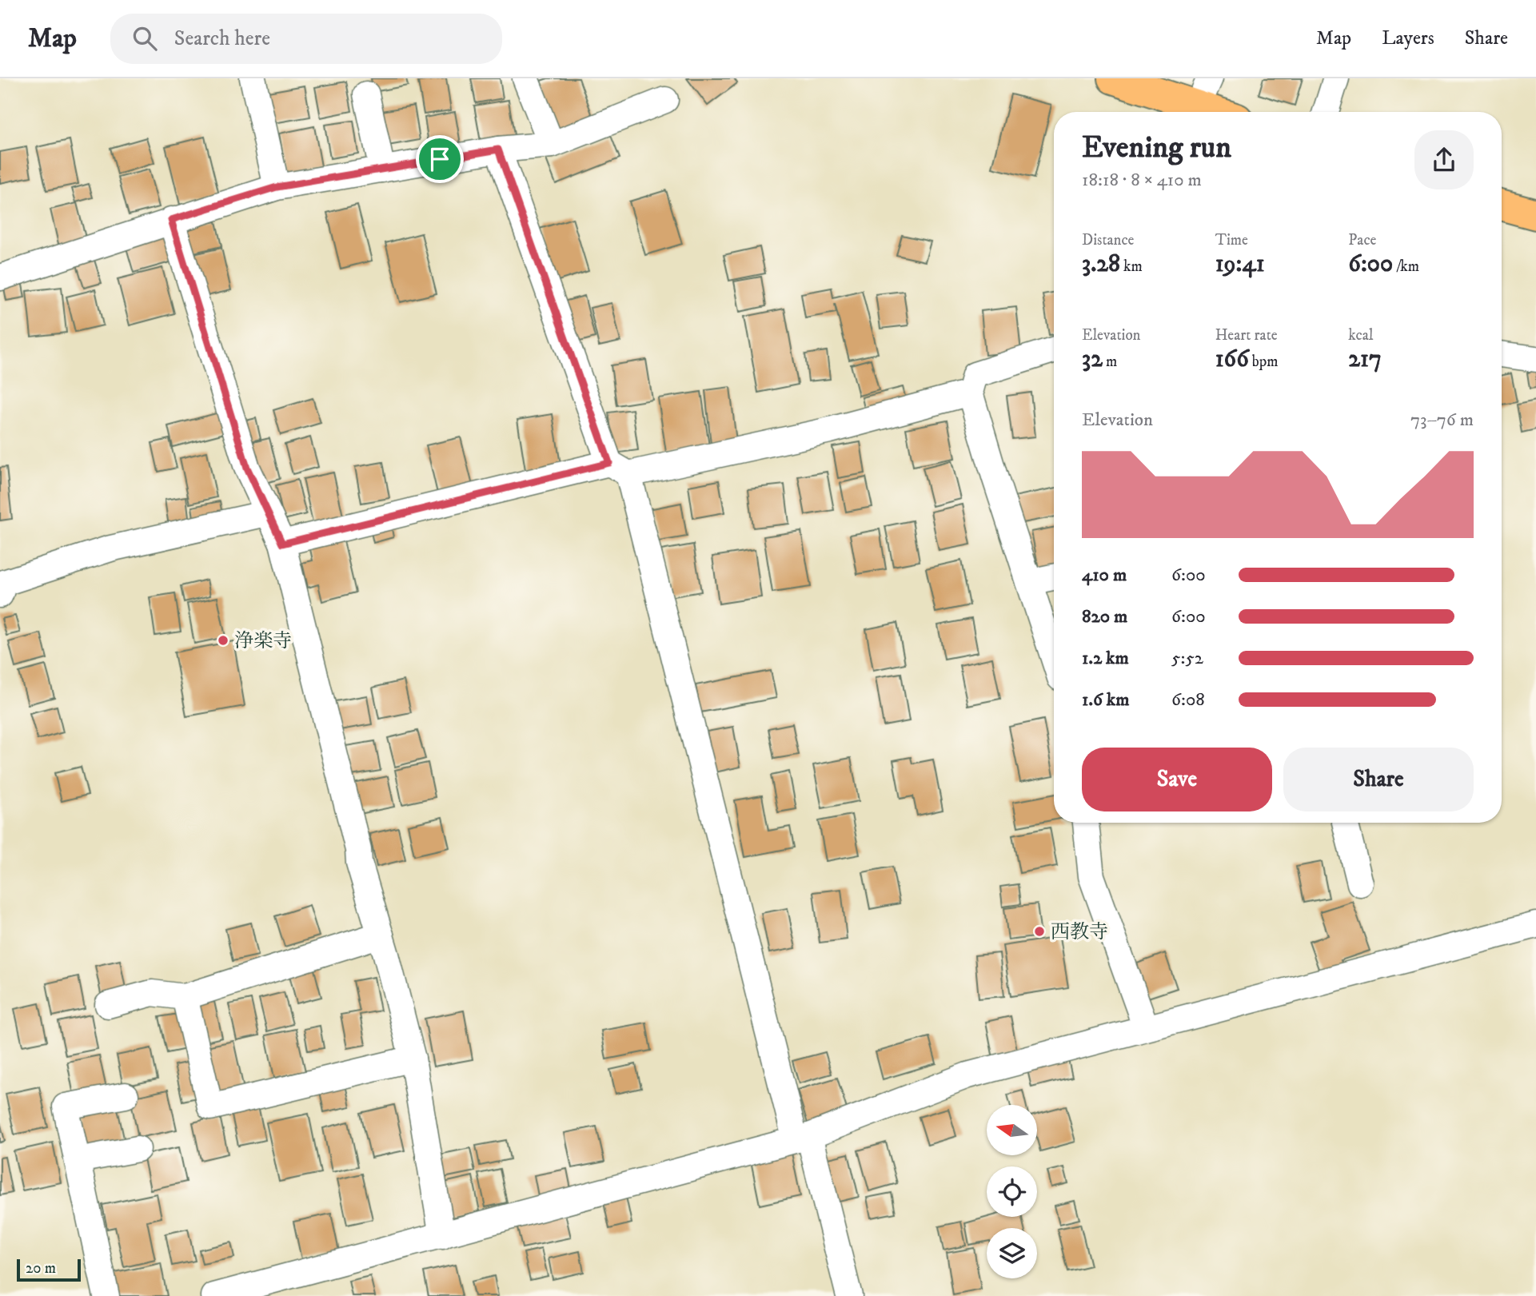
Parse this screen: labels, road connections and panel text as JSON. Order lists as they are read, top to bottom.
{
  "places": ["浄楽寺", "西教寺"],
  "scale_bar": "20 m",
  "north": "left",
  "page": {
    "header": "Map",
    "search": "Search here",
    "nav": ["Map", "Layers", "Share"],
    "heading": ["Evening run", "18:18 · 8 × 410 m"],
    "stats": [
      ["Distance", "3.28 km"],
      ["Time", "19:41"],
      ["Pace", "6:00 /km"],
      ["Elevation", "32 m"],
      ["Heart rate", "166 bpm"],
      ["kcal", "217"]
    ],
    "chart": ["Elevation", "73–76 m"],
    "list": [
      {
        "name": "410 m",
        "note": "6:00"
      },
      {
        "name": "820 m",
        "note": "6:00"
      },
      {
        "name": "1.2 km",
        "note": "5:52"
      },
      {
        "name": "1.6 km",
        "note": "6:08"
      }
    ],
    "buttons": ["Save", "Share"],
    "scale": "20 m"
  }
}
